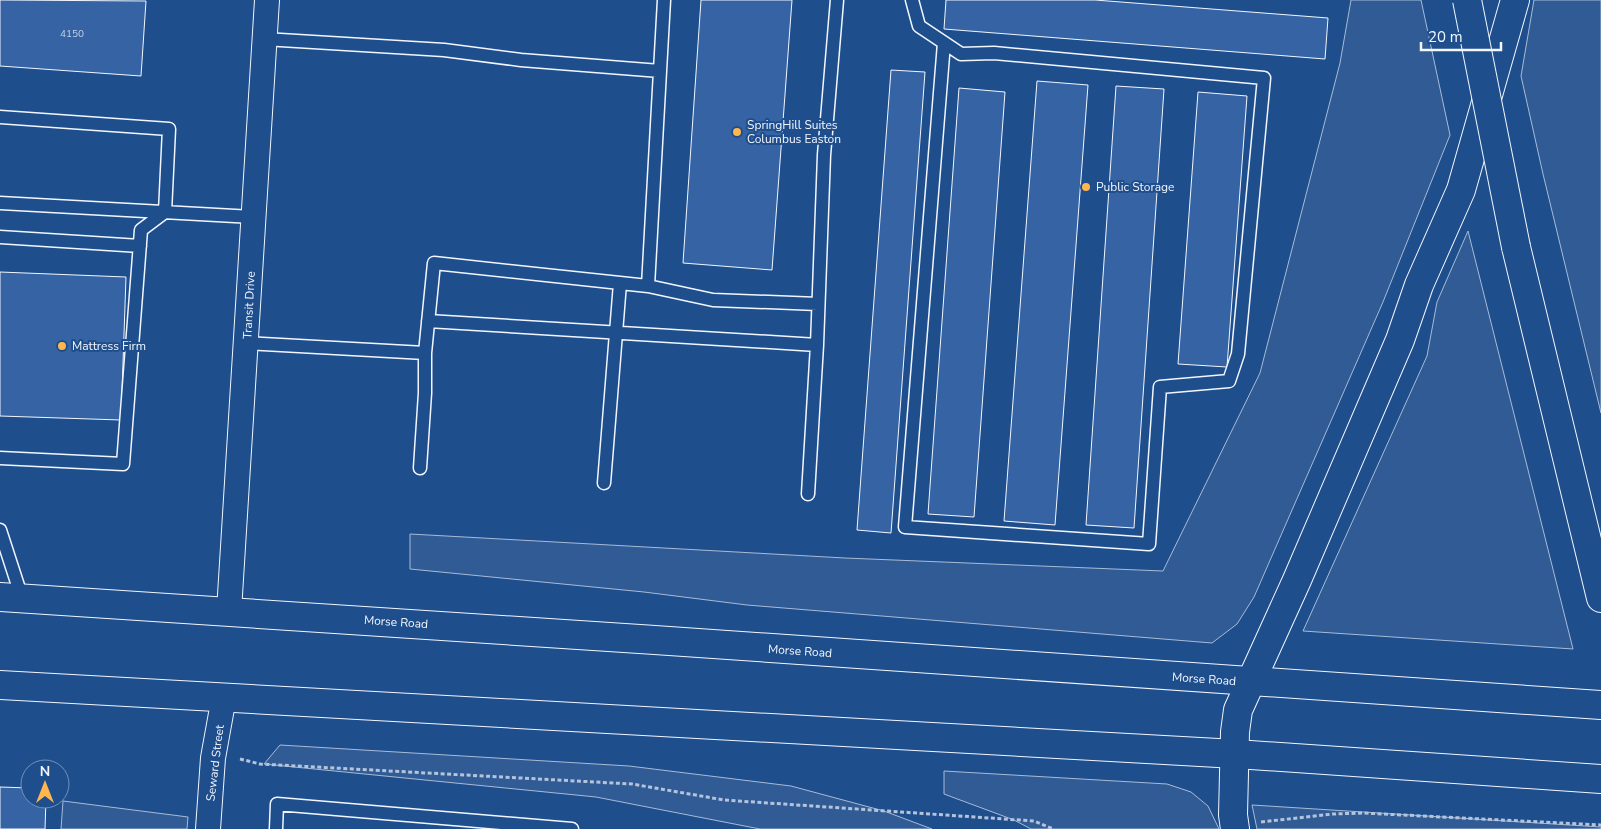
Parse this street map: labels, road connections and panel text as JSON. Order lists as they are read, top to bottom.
{
  "streets": {
    "main road": ["Morse Road"],
    "street": ["Transit Drive", "Seward Street"]
  },
  "crossings": [
    ["Transit Drive", "Morse Road"]
  ],
  "places": ["SpringHill Suites Columbus Easton", "Public Storage", "Mattress Firm"],
  "house_numbers": ["4150"],
  "scale_bar": "20 m",
  "north": "top"
}
